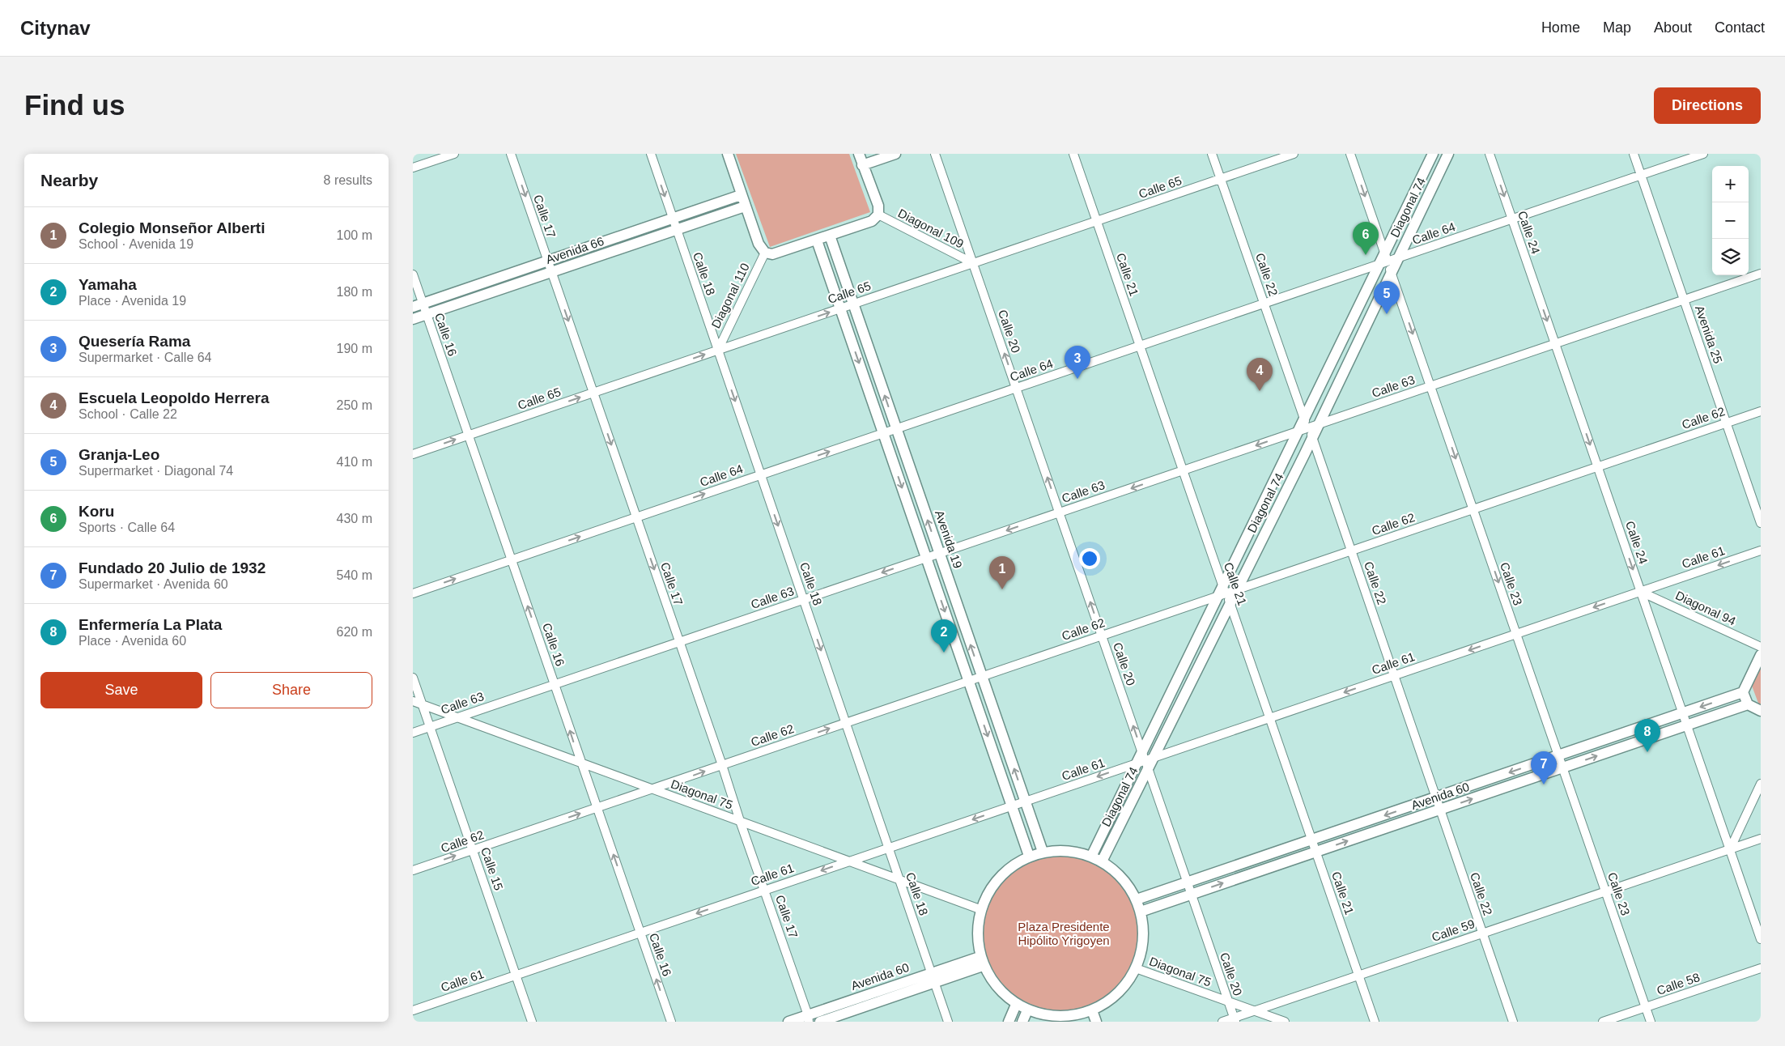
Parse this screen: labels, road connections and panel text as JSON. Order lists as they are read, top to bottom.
{
  "streets": {
    "main road": [
      "Diagonal 74",
      "Avenida 66",
      "Avenida 19",
      "Avenida 60"
    ],
    "street": [
      "Calle 65",
      "Calle 17",
      "Diagonal 109",
      "Calle 24",
      "Calle 64",
      "Calle 18",
      "Calle 21",
      "Calle 22",
      "Diagonal 110",
      "Calle 20",
      "Calle 16",
      "Avenida 25",
      "Calle 63",
      "Calle 62",
      "Calle 61",
      "Calle 23",
      "Diagonal 94",
      "Diagonal 75",
      "Calle 15",
      "Calle 59",
      "Calle 58"
    ]
  },
  "crossings": [
    ["Calle 65", "Calle 17"],
    ["Calle 65", "Diagonal 109"],
    ["Calle 65", "Calle 18"],
    ["Calle 65", "Calle 21"],
    ["Calle 65", "Calle 22"],
    ["Calle 65", "Diagonal 110"],
    ["Calle 65", "Calle 20"],
    ["Calle 65", "Calle 16"],
    ["Calle 65", "Avenida 19"],
    ["Diagonal 74", "Calle 64"],
    ["Diagonal 74", "Calle 21"],
    ["Diagonal 74", "Calle 22"],
    ["Diagonal 74", "Calle 20"],
    ["Diagonal 74", "Calle 63"],
    ["Diagonal 74", "Calle 62"],
    ["Diagonal 74", "Calle 61"],
    ["Diagonal 74", "Calle 23"],
    ["Calle 17", "Calle 64"],
    ["Calle 17", "Avenida 66"],
    ["Calle 17", "Calle 63"],
    ["Calle 17", "Calle 62"],
    ["Calle 17", "Calle 61"],
    ["Calle 17", "Diagonal 75"],
    ["Calle 17", "Avenida 60"],
    ["Diagonal 109", "Calle 20"],
    ["Calle 24", "Calle 64"],
    ["Calle 24", "Calle 63"],
    ["Calle 24", "Calle 62"],
    ["Calle 24", "Calle 61"],
    ["Calle 24", "Diagonal 94"],
    ["Calle 24", "Avenida 60"],
    ["Calle 24", "Calle 59"],
    ["Calle 64", "Calle 18"],
    ["Calle 64", "Calle 21"],
    ["Calle 64", "Calle 22"],
    ["Calle 64", "Calle 20"],
    ["Calle 64", "Calle 16"],
    ["Calle 64", "Avenida 25"],
    ["Calle 64", "Avenida 19"],
    ["Calle 64", "Calle 23"],
    ["Avenida 66", "Calle 18"],
    ["Avenida 66", "Calle 16"],
    ["Calle 18", "Diagonal 110"],
    ["Calle 18", "Calle 63"],
    ["Calle 18", "Calle 62"],
    ["Calle 18", "Calle 61"],
    ["Calle 18", "Diagonal 75"],
    ["Calle 18", "Avenida 60"],
    ["Calle 21", "Calle 63"],
    ["Calle 21", "Calle 62"],
    ["Calle 21", "Calle 61"],
    ["Calle 21", "Avenida 60"],
    ["Calle 21", "Calle 59"],
    ["Calle 22", "Calle 63"],
    ["Calle 22", "Calle 62"],
    ["Calle 22", "Calle 61"],
    ["Calle 22", "Avenida 60"],
    ["Calle 22", "Calle 59"],
    ["Calle 20", "Calle 63"],
    ["Calle 20", "Calle 62"],
    ["Calle 20", "Calle 61"],
    ["Calle 20", "Diagonal 75"],
    ["Calle 20", "Avenida 60"],
    ["Calle 20", "Calle 59"],
    ["Calle 16", "Calle 63"],
    ["Calle 16", "Calle 62"],
    ["Calle 16", "Calle 61"],
    ["Calle 16", "Diagonal 75"],
    ["Avenida 25", "Calle 63"],
    ["Avenida 25", "Calle 62"],
    ["Calle 63", "Avenida 19"],
    ["Calle 63", "Calle 23"],
    ["Calle 63", "Diagonal 75"],
    ["Calle 63", "Calle 15"],
    ["Calle 62", "Avenida 19"],
    ["Calle 62", "Calle 23"],
    ["Calle 62", "Diagonal 75"],
    ["Calle 62", "Calle 15"],
    ["Avenida 19", "Calle 61"],
    ["Calle 61", "Calle 23"],
    ["Calle 61", "Diagonal 94"],
    ["Calle 61", "Diagonal 75"],
    ["Calle 61", "Calle 15"],
    ["Calle 23", "Avenida 60"],
    ["Calle 23", "Calle 59"],
    ["Calle 23", "Calle 58"],
    ["Diagonal 75", "Calle 15"],
    ["Diagonal 75", "Calle 59"]
  ],
  "one_way": [
    "Calle 65",
    "Calle 17",
    "Calle 24",
    "Calle 64",
    "Calle 18",
    "Calle 20",
    "Calle 16",
    "Calle 63",
    "Calle 61",
    "Calle 23"
  ],
  "parks": ["Plaza Presidente Hipólito Yrigoyen"],
  "page": {
    "header": "Citynav",
    "nav": [
      "Home",
      "Map",
      "About",
      "Contact"
    ],
    "buttons": [
      "Directions",
      ["Save", "Share"]
    ],
    "title": "Find us",
    "heading": ["Nearby", "8 results"],
    "map_buttons": ["+", "−"],
    "list": [
      {
        "mark": "1",
        "name": "Colegio Monseñor Alberti",
        "note": "School · Avenida 19",
        "value": "100 m"
      },
      {
        "mark": "2",
        "name": "Yamaha",
        "note": "Place · Avenida 19",
        "value": "180 m"
      },
      {
        "mark": "3",
        "name": "Quesería Rama",
        "note": "Supermarket · Calle 64",
        "value": "190 m"
      },
      {
        "mark": "4",
        "name": "Escuela Leopoldo Herrera",
        "note": "School · Calle 22",
        "value": "250 m"
      },
      {
        "mark": "5",
        "name": "Granja-Leo",
        "note": "Supermarket · Diagonal 74",
        "value": "410 m"
      },
      {
        "mark": "6",
        "name": "Koru",
        "note": "Sports · Calle 64",
        "value": "430 m"
      },
      {
        "mark": "7",
        "name": "Fundado 20 Julio de 1932",
        "note": "Supermarket · Avenida 60",
        "value": "540 m"
      },
      {
        "mark": "8",
        "name": "Enfermería La Plata",
        "note": "Place · Avenida 60",
        "value": "620 m"
      }
    ],
    "pins": [
      "6",
      "5",
      "3",
      "4",
      "1",
      "2",
      "8",
      "7"
    ]
  }
}
